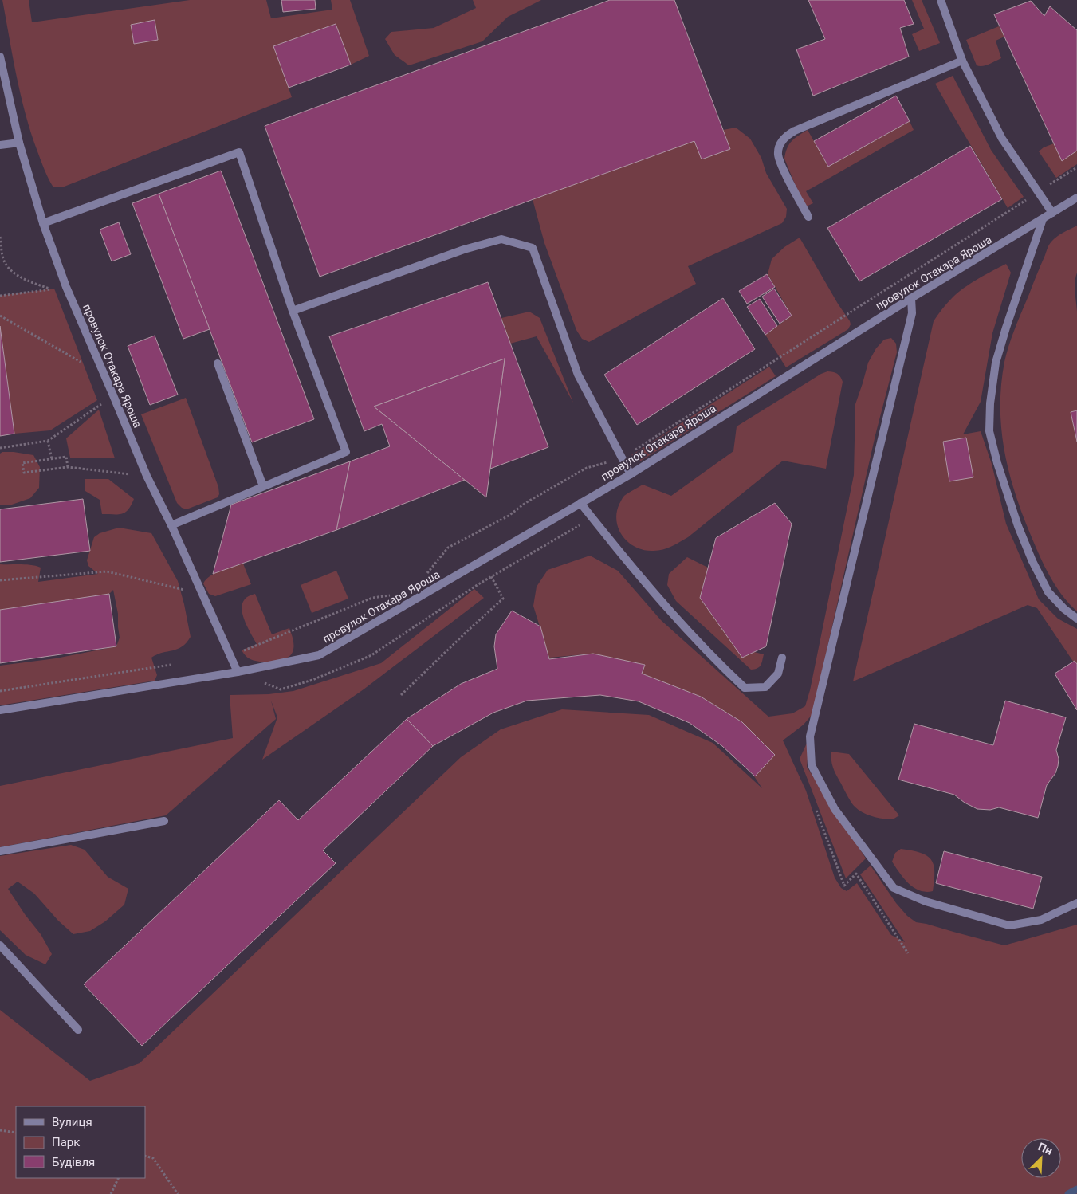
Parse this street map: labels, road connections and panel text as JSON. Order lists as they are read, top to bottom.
{
  "streets": {
    "street": ["провулок Отакара Яроша"]
  },
  "legend": ["Вулиця", "Парк", "Будівля"],
  "north": "top right"
}
